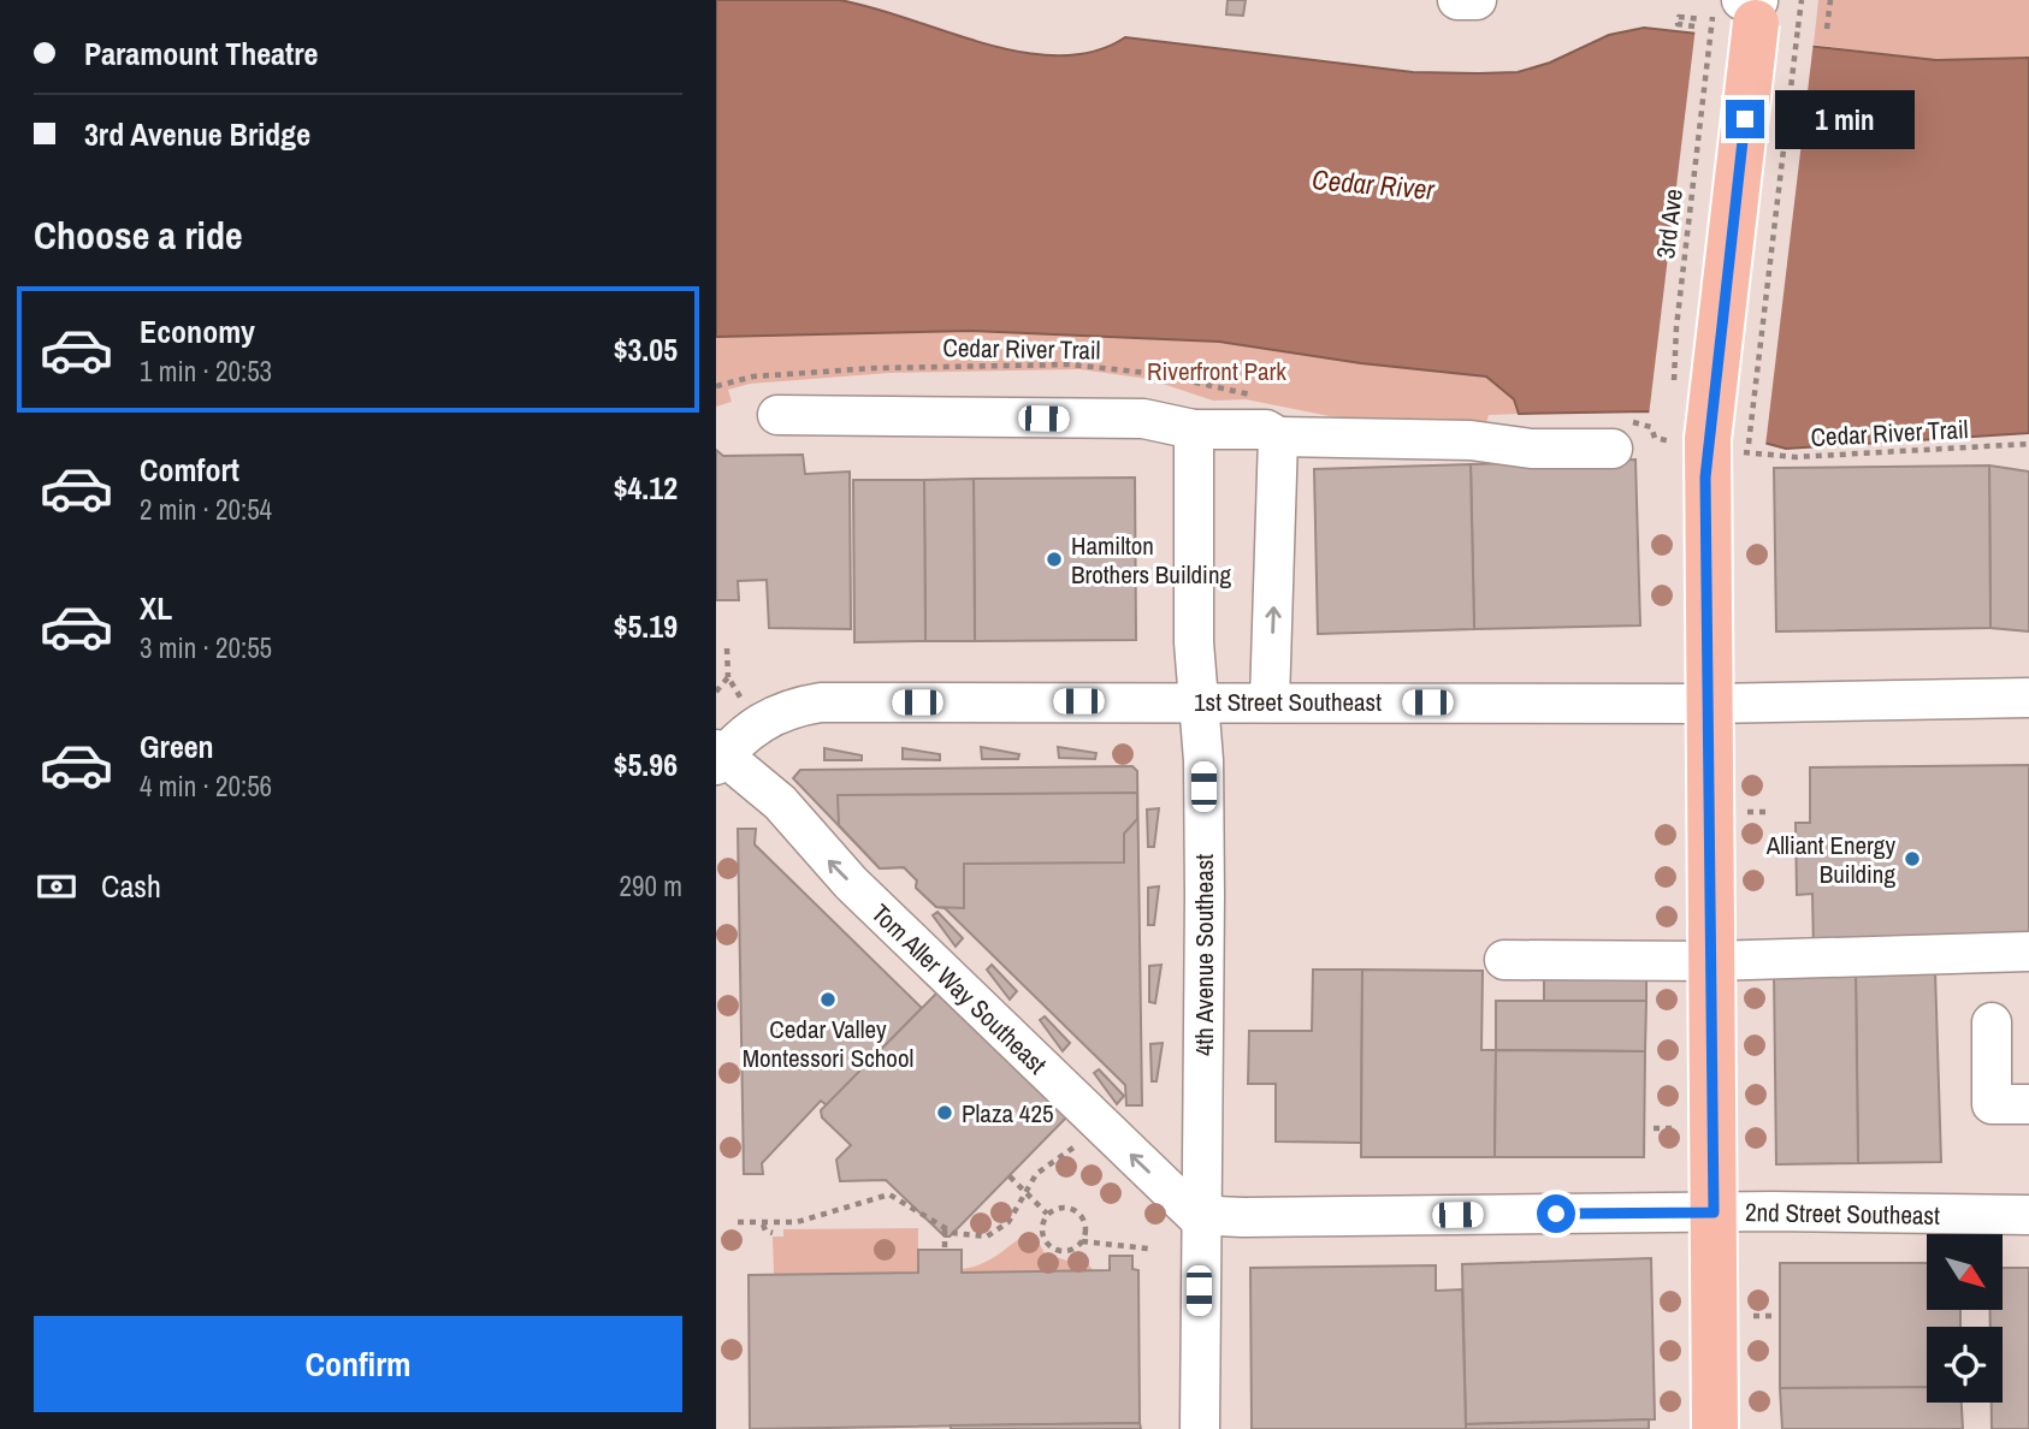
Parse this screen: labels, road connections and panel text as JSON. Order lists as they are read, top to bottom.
{
  "streets": {
    "street": [
      "1st Street Southeast",
      "4th Avenue Southeast",
      "Tom Aller Way Southeast",
      "2nd Street Southeast"
    ],
    "path": ["3rd Ave", "Cedar River Trail"]
  },
  "crossings": [
    ["1st Street Southeast", "4th Avenue Southeast"],
    ["1st Street Southeast", "Tom Aller Way Southeast"],
    ["4th Avenue Southeast", "Tom Aller Way Southeast"],
    ["4th Avenue Southeast", "2nd Street Southeast"],
    ["Tom Aller Way Southeast", "2nd Street Southeast"]
  ],
  "one_way": ["Tom Aller Way Southeast"],
  "water": ["Cedar River"],
  "parks": ["Riverfront Park"],
  "places": [
    "Hamilton Brothers Building",
    "Alliant Energy Building",
    "Cedar Valley Montessori School",
    "Plaza 425"
  ],
  "north": "bottom right",
  "page": {
    "banner": ["Paramount Theatre", "3rd Avenue Bridge"],
    "bubble": "1 min",
    "heading": "Choose a ride",
    "list": [
      {
        "name": "Economy",
        "note": "1 min · 20:53",
        "value": "$3.05"
      },
      {
        "name": "Comfort",
        "note": "2 min · 20:54",
        "value": "$4.12"
      },
      {
        "name": "XL",
        "note": "3 min · 20:55",
        "value": "$5.19"
      },
      {
        "name": "Green",
        "note": "4 min · 20:56",
        "value": "$5.96"
      }
    ],
    "pay": ["Cash", "290 m"],
    "buttons": "Confirm"
  }
}
